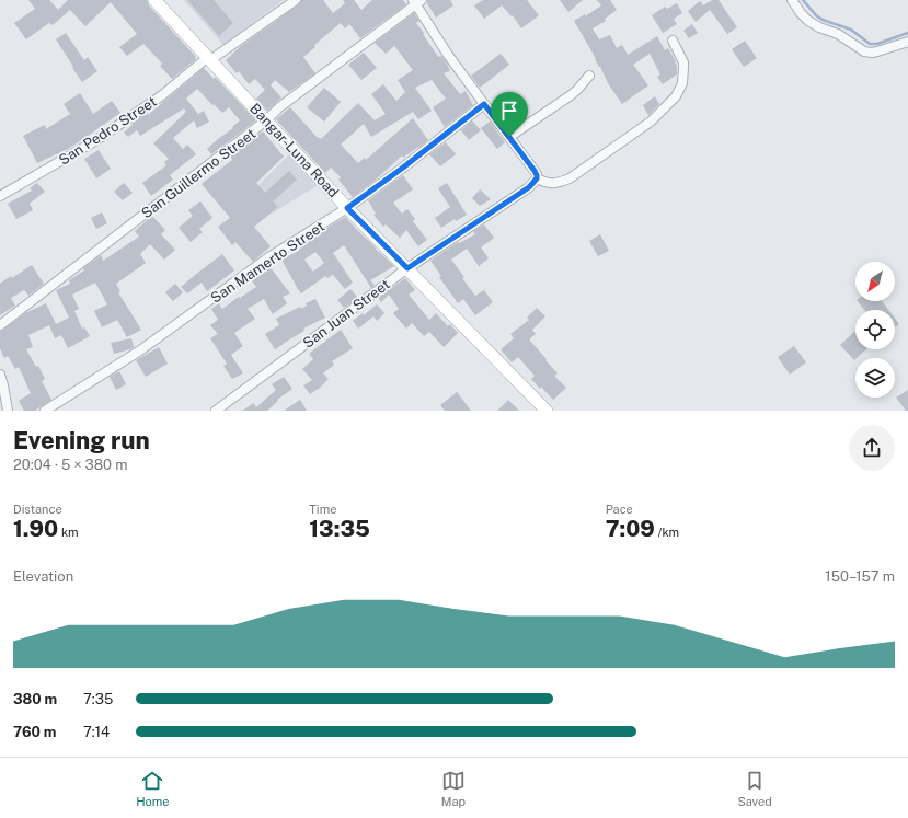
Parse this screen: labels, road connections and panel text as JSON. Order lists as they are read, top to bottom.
{
  "streets": {
    "main road": ["Bangar-Luna Road"],
    "street": [
      "San Pedro Street",
      "San Guillermo Street",
      "San Mamerto Street",
      "San Juan Street"
    ]
  },
  "crossings": [
    ["San Pedro Street", "Bangar-Luna Road"],
    ["Bangar-Luna Road", "San Guillermo Street"],
    ["Bangar-Luna Road", "San Mamerto Street"],
    ["Bangar-Luna Road", "San Juan Street"]
  ],
  "north": "bottom left",
  "page": {
    "heading": ["Evening run", "20:04 · 5 × 380 m"],
    "stats": [
      ["Distance", "1.90 km"],
      ["Time", "13:35"],
      ["Pace", "7:09 /km"]
    ],
    "chart": ["Elevation", "150–157 m"],
    "list": [
      {
        "name": "380 m",
        "note": "7:35"
      },
      {
        "name": "760 m",
        "note": "7:14"
      }
    ],
    "tabs": ["Home", "Map", "Saved"]
  }
}
